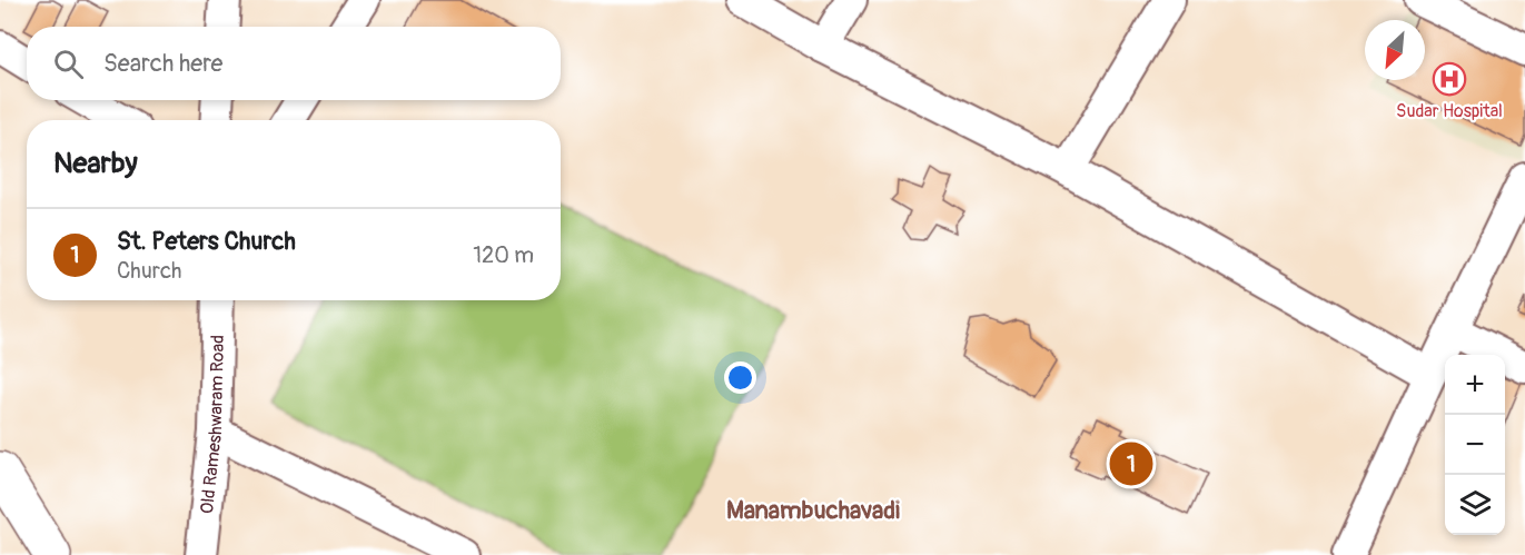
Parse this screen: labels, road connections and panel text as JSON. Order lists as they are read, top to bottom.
{
  "streets": {
    "street": ["Old Rameshwaram Road"]
  },
  "districts": ["Manambuchavadi"],
  "places": {
    "hospital": ["Sudar Hospital"]
  },
  "north": "bottom left",
  "page": {
    "search": "Search here",
    "heading": "Nearby",
    "list": [
      {
        "mark": "1",
        "name": "St. Peters Church",
        "note": "Church",
        "value": "120 m"
      }
    ],
    "map_buttons": ["+", "−"],
    "pins": "1"
  }
}
